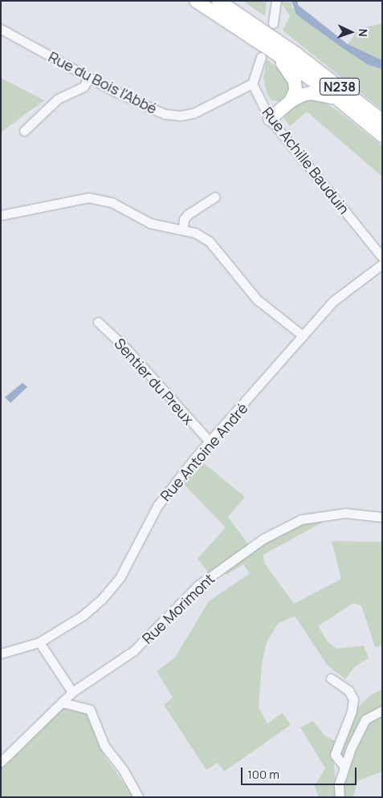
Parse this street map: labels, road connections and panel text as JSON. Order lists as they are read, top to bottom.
{
  "streets": {
    "highway": ["N238"],
    "street": [
      "Rue du Bois l'Abbé",
      "Rue Achille Bauduin",
      "Sentier du Preux",
      "Rue Antoine André",
      "Rue Morimont"
    ]
  },
  "crossings": [
    ["Rue du Bois l'Abbé", "Rue Achille Bauduin"],
    ["Sentier du Preux", "Rue Antoine André"]
  ],
  "scale_bar": "100 m",
  "north": "right"
}
